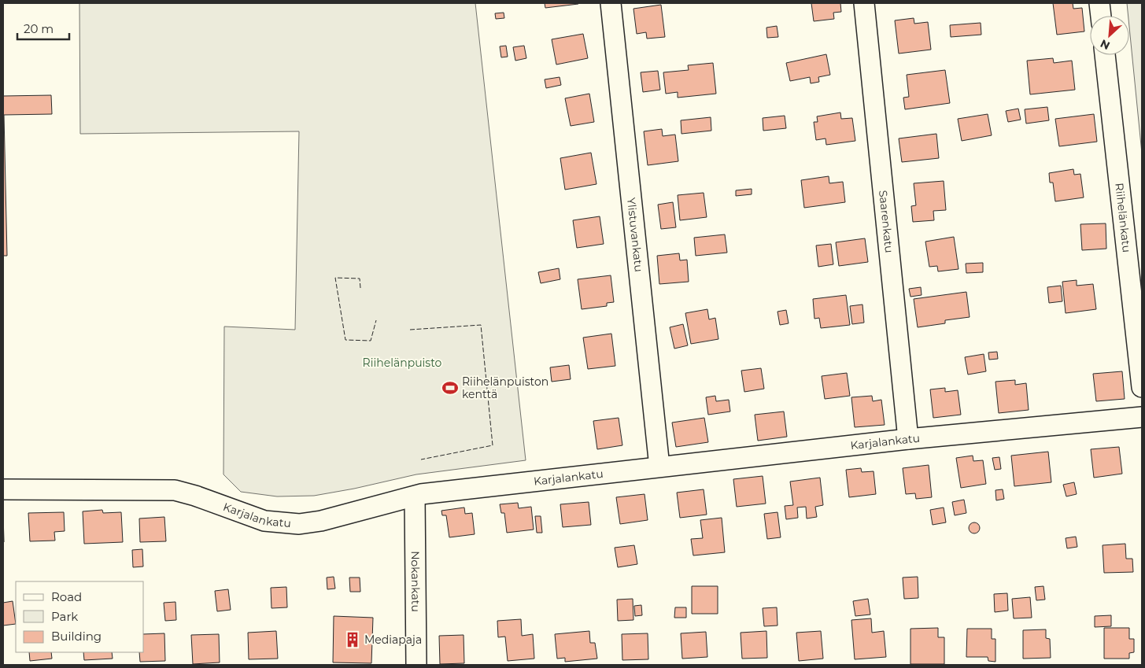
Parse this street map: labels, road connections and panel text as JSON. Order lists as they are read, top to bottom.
{
  "streets": {
    "street": [
      "Riihelänkatu",
      "Saarenkatu",
      "Ylistuvankatu",
      "Karjalankatu",
      "Nokankatu"
    ]
  },
  "crossings": [
    ["Saarenkatu", "Karjalankatu"],
    ["Ylistuvankatu", "Karjalankatu"],
    ["Karjalankatu", "Nokankatu"]
  ],
  "parks": ["Riihelänpuisto"],
  "places": {
    "sports": ["Riihelänpuiston kenttä"],
    "building": ["Mediapaja"]
  },
  "legend": ["Road", "Park", "Building"],
  "scale_bar": "20 m",
  "north": "bottom left"
}
